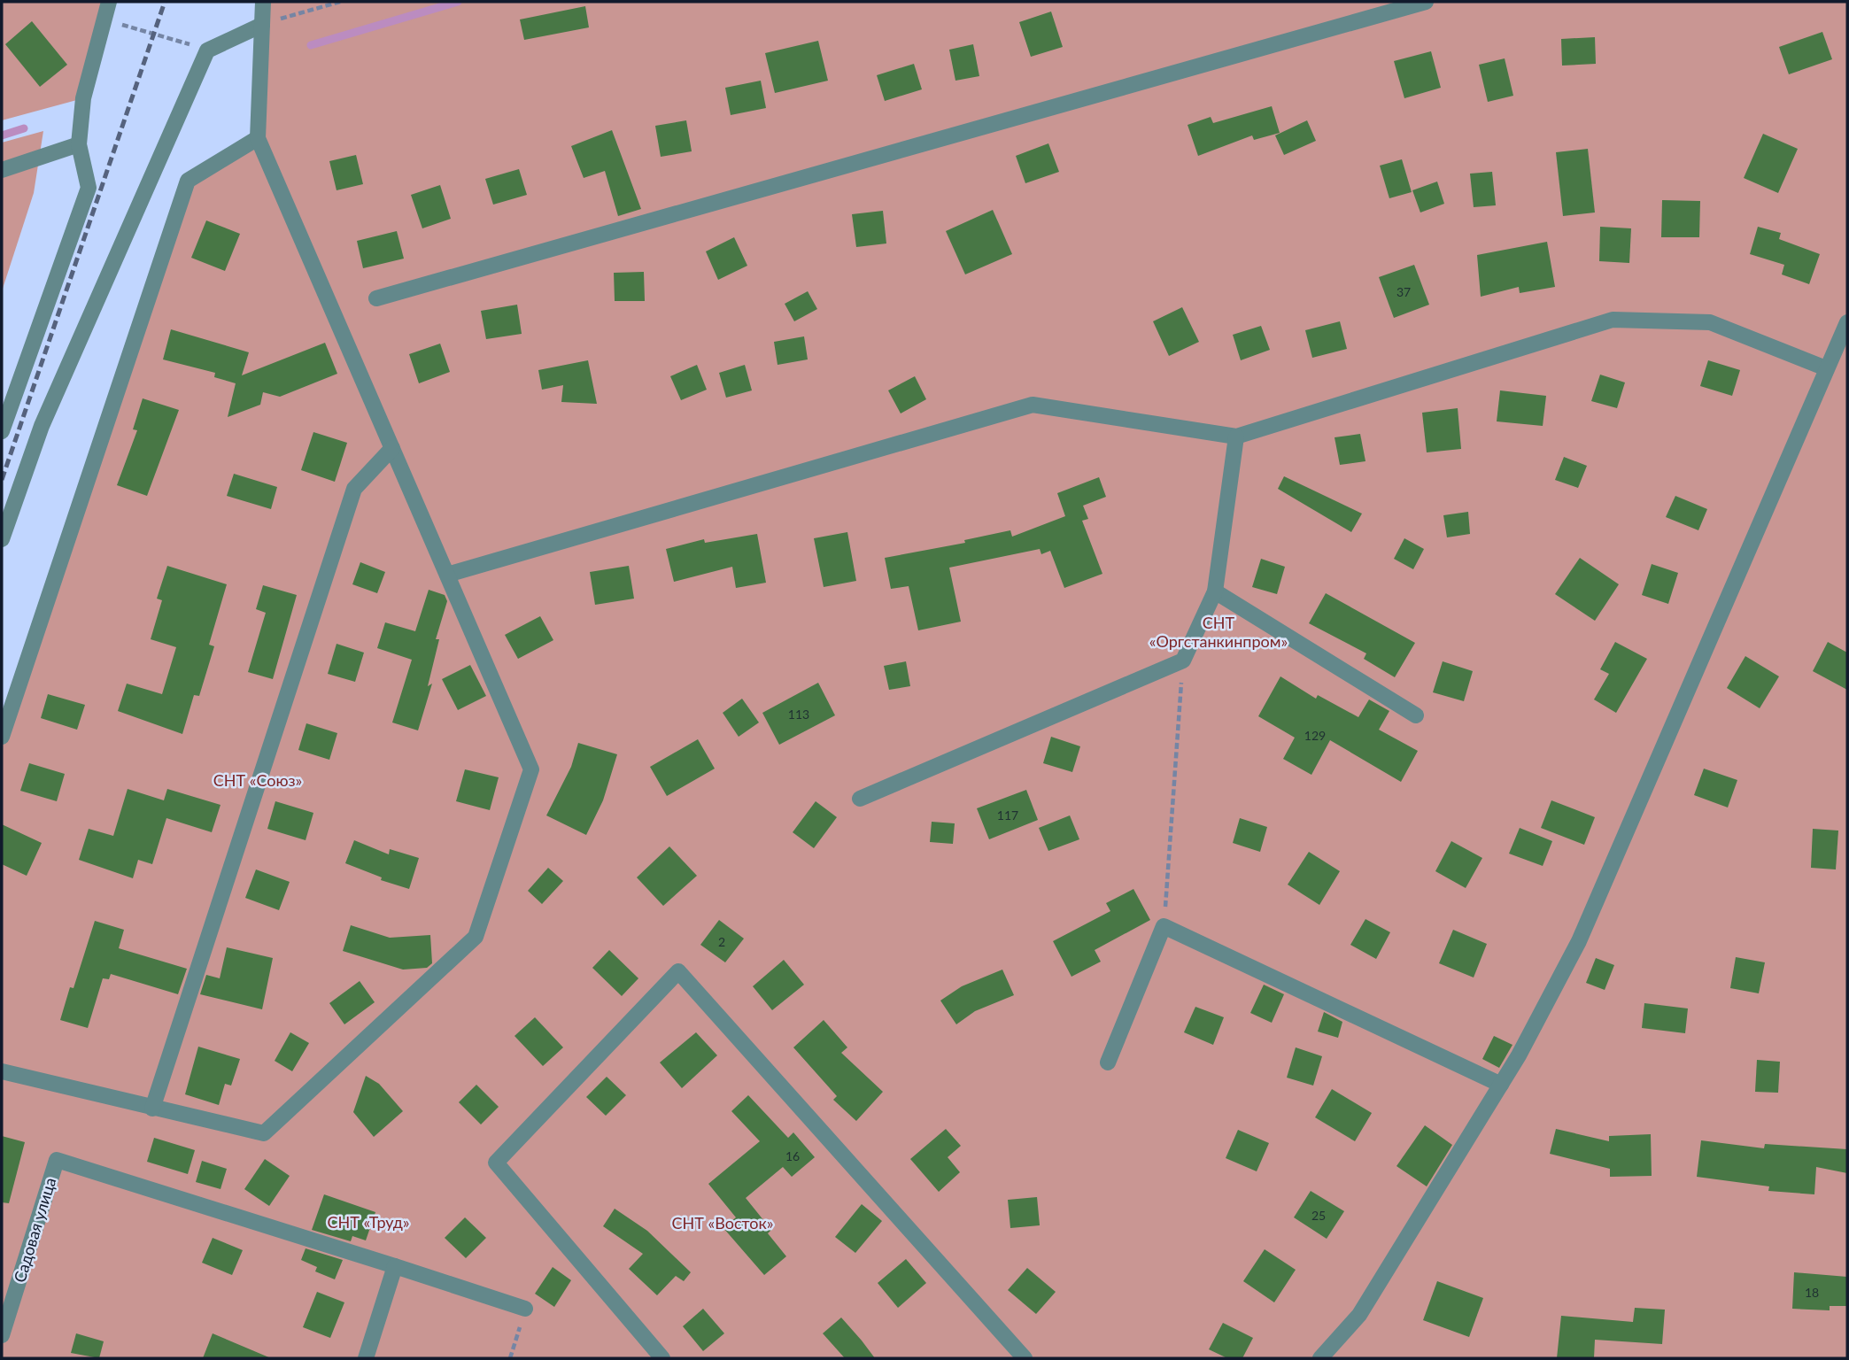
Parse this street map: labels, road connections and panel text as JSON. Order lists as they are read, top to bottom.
{
  "streets": {
    "street": ["Садовая улица"]
  },
  "parks": [
    "СНТ «Оргстанкинпром»",
    "СНТ «Союз»",
    "СНТ «Труд»",
    "СНТ «Восток»"
  ],
  "house_numbers": [
    "37",
    "113",
    "129",
    "117",
    "2",
    "16",
    "25",
    "18"
  ]
}
